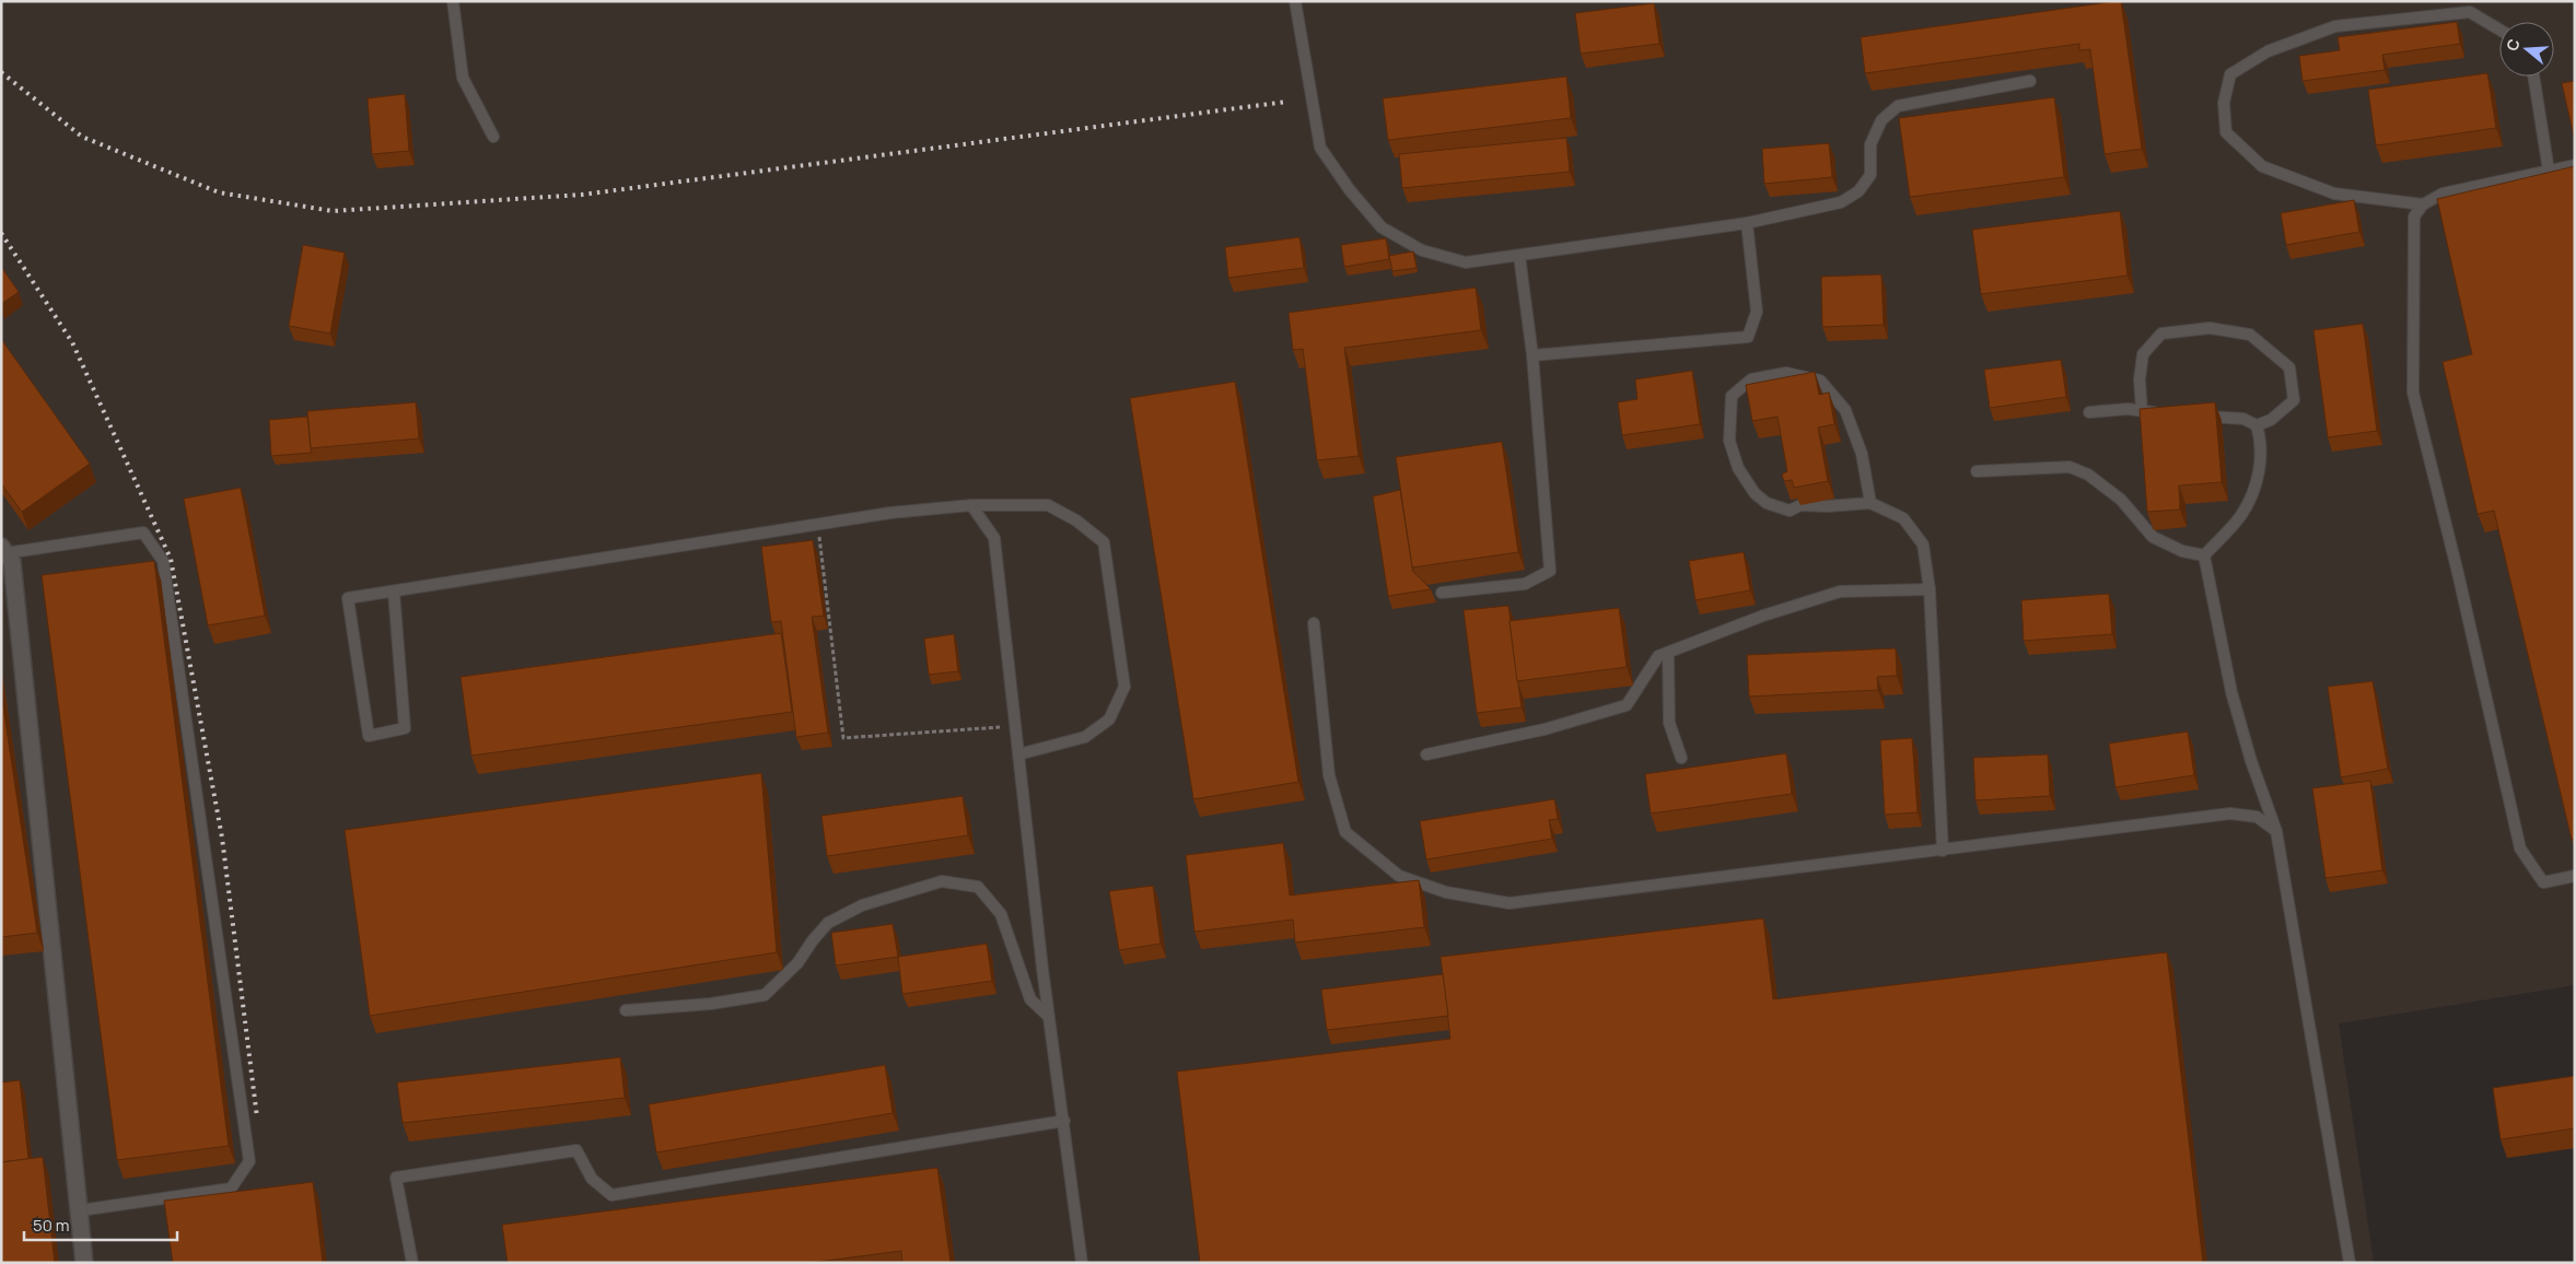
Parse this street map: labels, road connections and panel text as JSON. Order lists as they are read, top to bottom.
{
  "scale_bar": "50 m",
  "north": "left"
}
